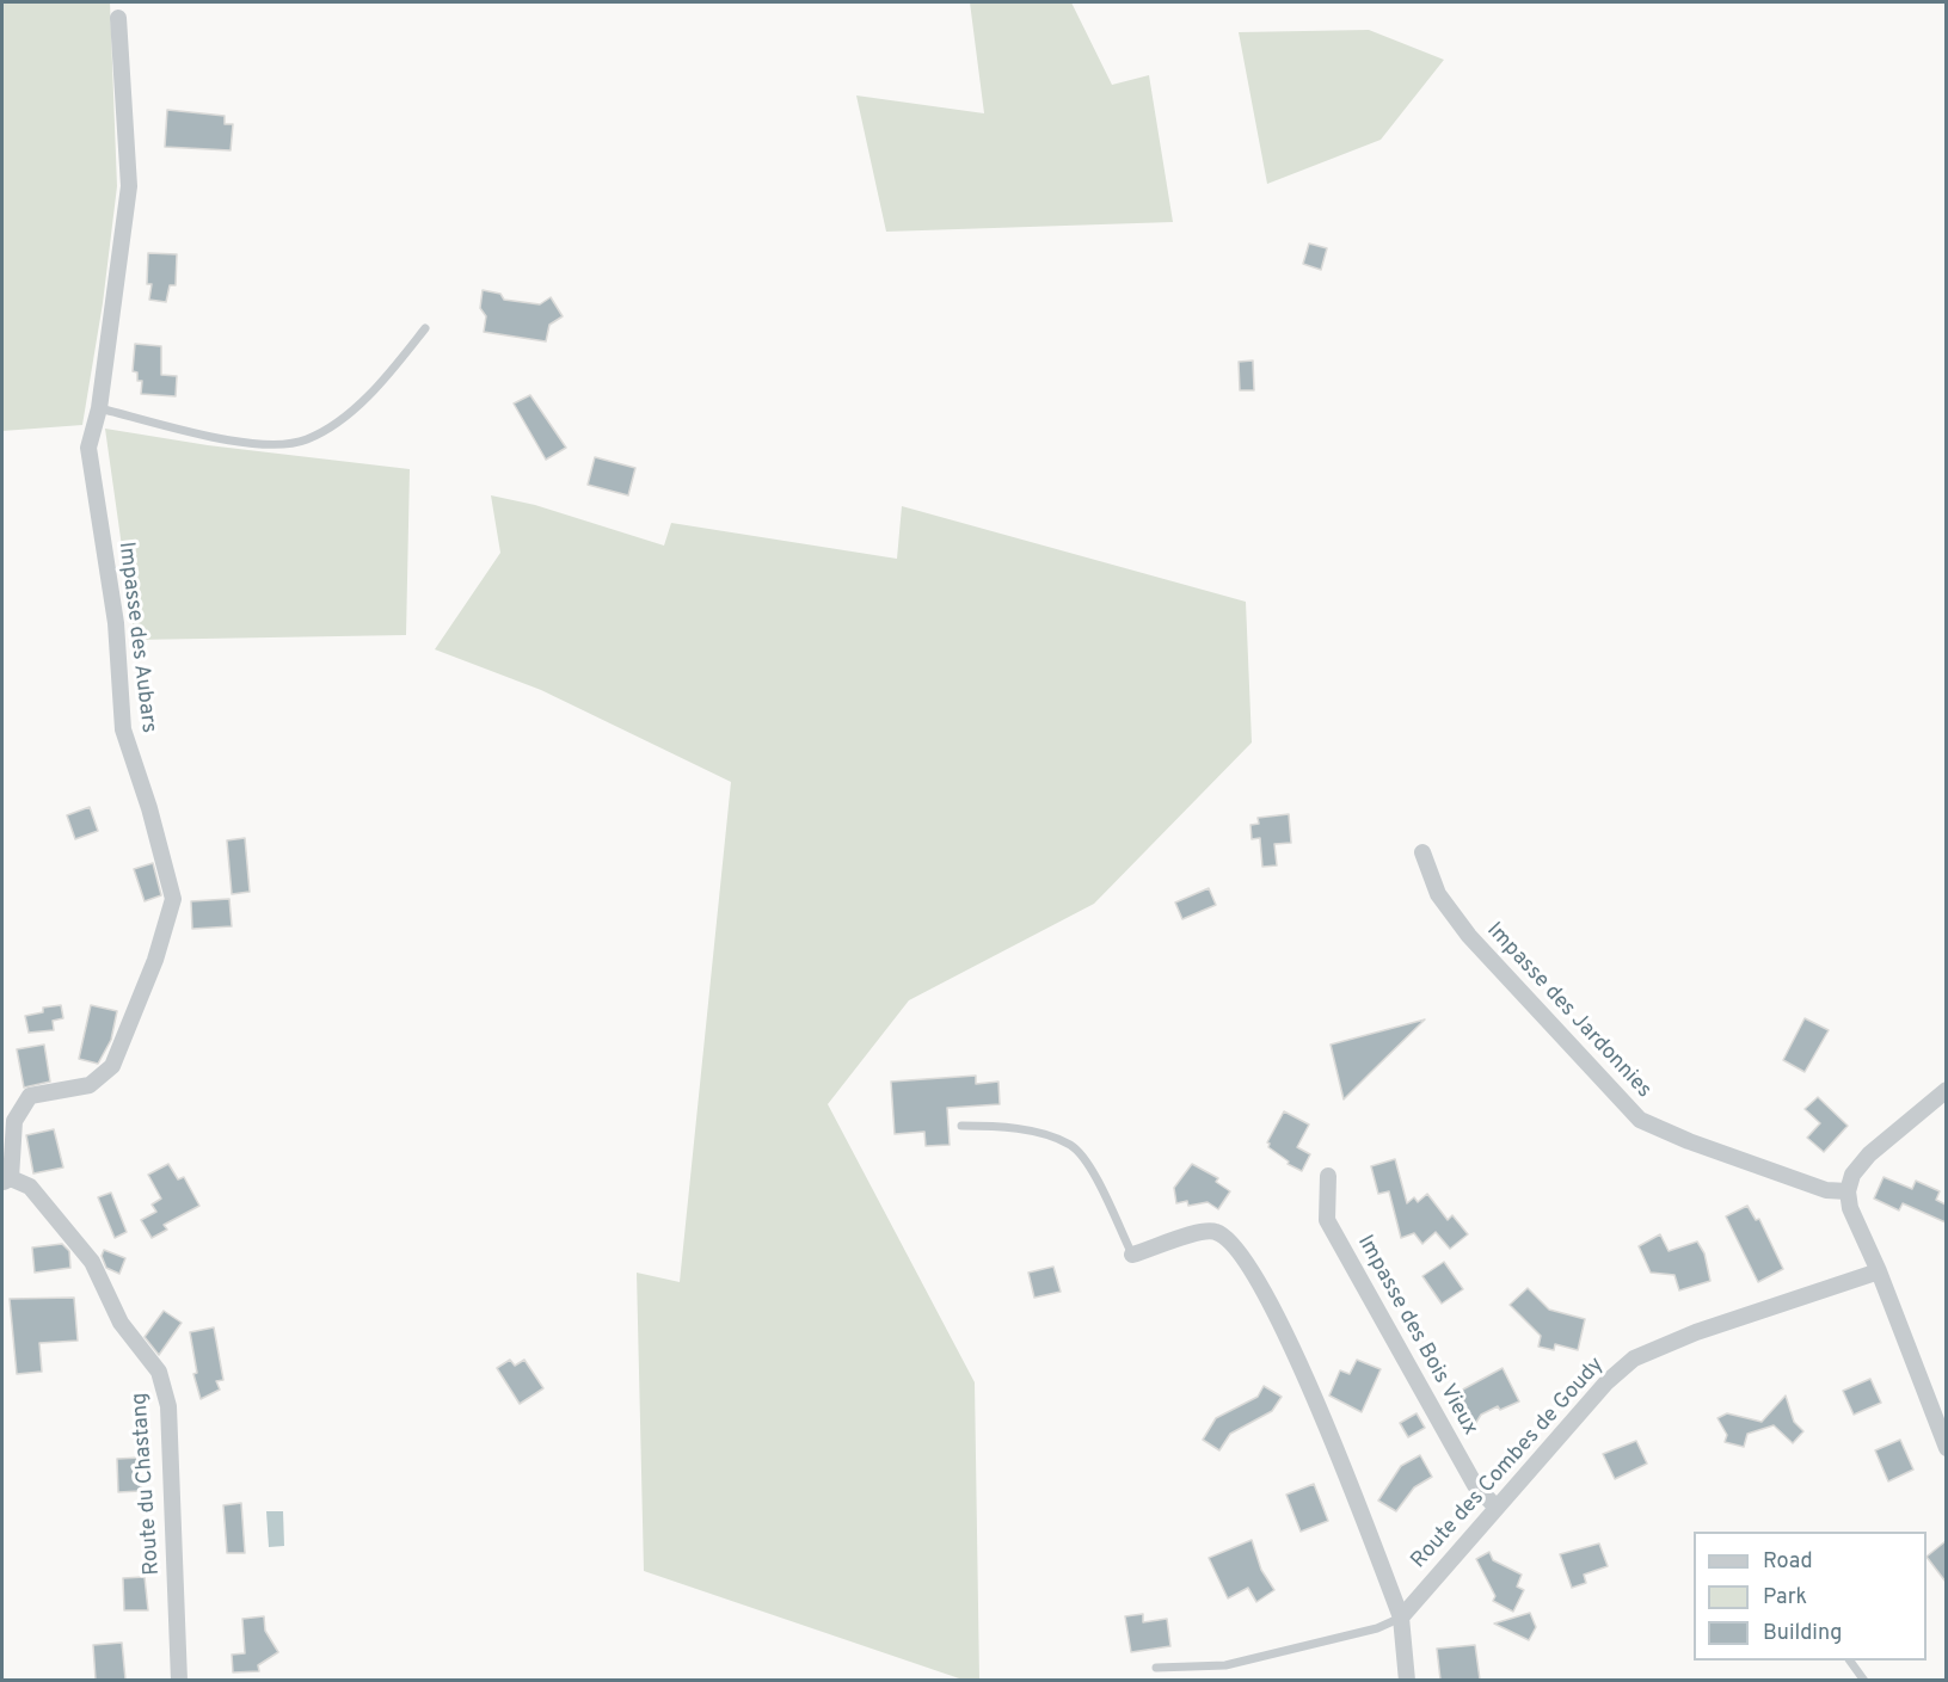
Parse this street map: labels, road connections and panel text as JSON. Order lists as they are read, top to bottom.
{
  "streets": {
    "street": [
      "Impasse des Aubars",
      "Impasse des Jardonnies",
      "Impasse des Bois Vieux",
      "Route des Combes de Goudy",
      "Route du Chastang"
    ]
  },
  "crossings": [
    ["Impasse des Aubars", "Route du Chastang"],
    ["Impasse des Bois Vieux", "Route des Combes de Goudy"]
  ],
  "legend": ["Road", "Park", "Building"]
}
